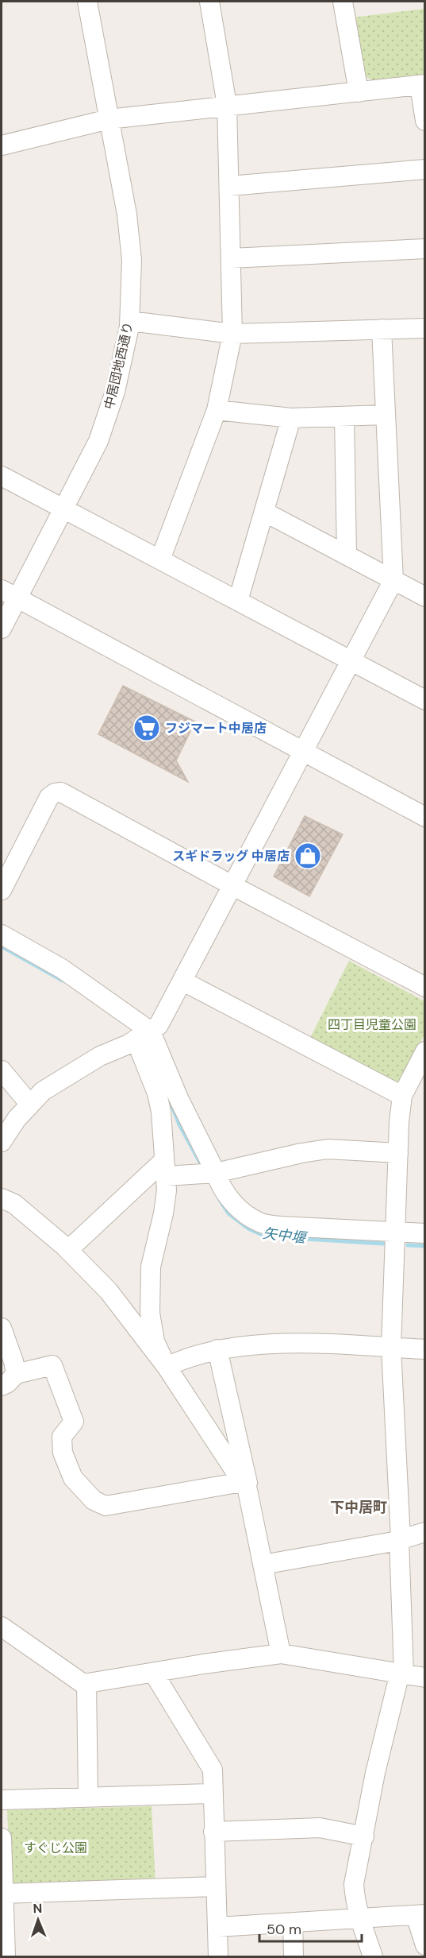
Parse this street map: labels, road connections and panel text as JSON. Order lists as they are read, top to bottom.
{
  "streets": {
    "street": ["中居団地西通り"]
  },
  "districts": ["下中居町"],
  "water": ["矢中堰"],
  "parks": ["四丁目児童公園", "すぐじ公園"],
  "places": {
    "supermarket": ["フジマート中居店"],
    "shop": ["スギドラッグ 中居店"]
  },
  "scale_bar": "50 m",
  "north": "top"
}
